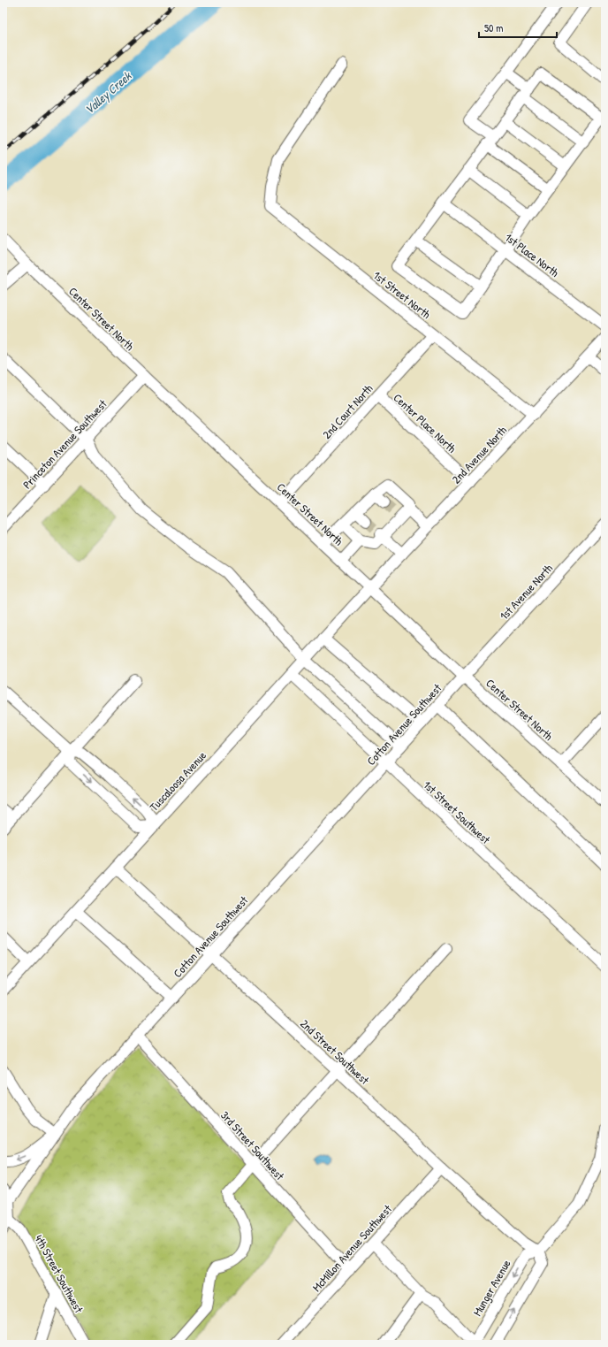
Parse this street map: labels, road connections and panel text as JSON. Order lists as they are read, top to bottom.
{
  "streets": {
    "street": [
      "1st Place North",
      "1st Street North",
      "Center Street North",
      "2nd Court North",
      "Center Place North",
      "Princeton Avenue Southwest",
      "2nd Avenue North",
      "1st Avenue North",
      "Cotton Avenue Southwest",
      "Tuscaloosa Avenue",
      "1st Street Southwest",
      "2nd Street Southwest",
      "3rd Street Southwest",
      "McMillon Avenue Southwest",
      "4th Street Southwest",
      "Munger Avenue"
    ]
  },
  "crossings": [
    ["1st Street North", "2nd Court North"],
    ["1st Street North", "2nd Avenue North"],
    ["Center Street North", "2nd Court North"],
    ["Center Street North", "Princeton Avenue Southwest"],
    ["Center Street North", "2nd Avenue North"],
    ["Center Street North", "1st Avenue North"],
    ["Center Street North", "Cotton Avenue Southwest"],
    ["Center Street North", "Tuscaloosa Avenue"],
    ["2nd Court North", "Center Place North"],
    ["Center Place North", "2nd Avenue North"],
    ["2nd Avenue North", "Tuscaloosa Avenue"],
    ["1st Avenue North", "Cotton Avenue Southwest"],
    ["Cotton Avenue Southwest", "1st Street Southwest"],
    ["Cotton Avenue Southwest", "2nd Street Southwest"],
    ["Cotton Avenue Southwest", "3rd Street Southwest"],
    ["Tuscaloosa Avenue", "1st Street Southwest"],
    ["Tuscaloosa Avenue", "2nd Street Southwest"],
    ["2nd Street Southwest", "McMillon Avenue Southwest"],
    ["2nd Street Southwest", "Munger Avenue"],
    ["3rd Street Southwest", "McMillon Avenue Southwest"]
  ],
  "water": ["Valley Creek"],
  "scale_bar": "50 m"
}
